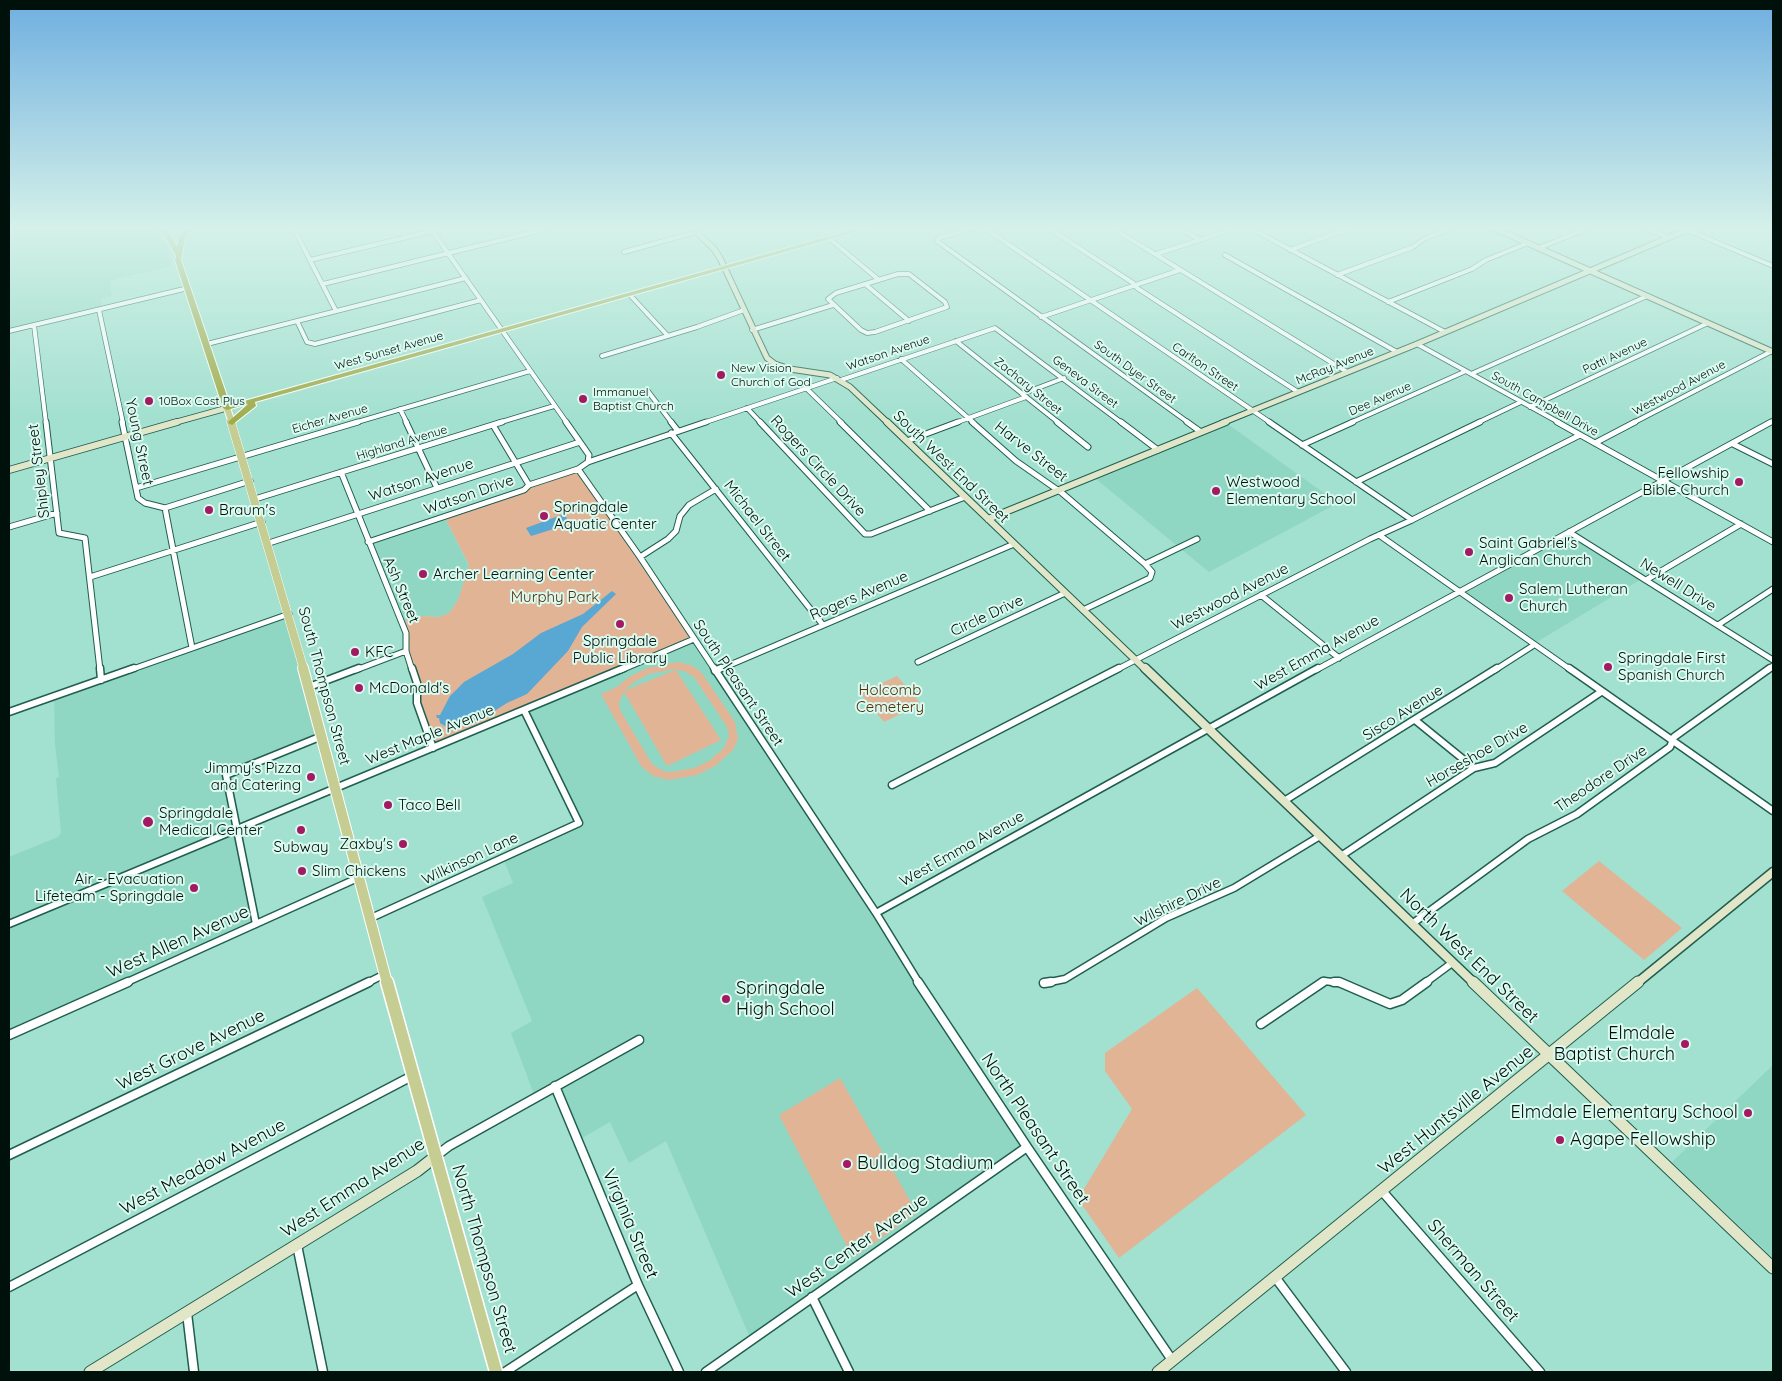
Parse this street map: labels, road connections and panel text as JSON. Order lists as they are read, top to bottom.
{
  "streets": {
    "highway": ["West Sunset Avenue", "South Thompson Street"],
    "main road": ["North Thompson Street"],
    "street": [
      "Watson Avenue",
      "Patti Avenue",
      "McRay Avenue",
      "Carlton Street",
      "South Dyer Street",
      "Geneva Street",
      "Zachary Street",
      "Westwood Avenue",
      "Dee Avenue",
      "South Campbell Drive",
      "Eicher Avenue",
      "Young Street",
      "Highland Avenue",
      "Harve Street",
      "Rogers Circle Drive",
      "South West End Street",
      "Shipley Street",
      "Watson Drive",
      "Michael Street",
      "Newell Drive",
      "Ash Street",
      "Rogers Avenue",
      "Circle Drive",
      "West Emma Avenue",
      "South Pleasant Street",
      "Sisco Avenue",
      "West Maple Avenue",
      "Horseshoe Drive",
      "Theodore Drive",
      "Wilkinson Lane",
      "Wilshire Drive",
      "West Allen Avenue",
      "North West End Street",
      "West Grove Avenue",
      "West Huntsville Avenue",
      "North Pleasant Street",
      "West Meadow Avenue",
      "Virginia Street",
      "West Center Avenue",
      "Sherman Street"
    ]
  },
  "crossings": [
    ["West Sunset Avenue", "Young Street"],
    ["West Sunset Avenue", "Shipley Street"],
    ["West Sunset Avenue", "South Thompson Street"],
    ["Watson Avenue", "Geneva Street"],
    ["Watson Avenue", "Zachary Street"],
    ["Watson Avenue", "Harve Street"],
    ["Watson Avenue", "Rogers Circle Drive"],
    ["Watson Avenue", "South West End Street"],
    ["Watson Avenue", "Watson Drive"],
    ["Watson Avenue", "Michael Street"],
    ["Watson Avenue", "Ash Street"],
    ["Watson Avenue", "South Pleasant Street"],
    ["Watson Avenue", "South Thompson Street"],
    ["Patti Avenue", "South Campbell Drive"],
    ["McRay Avenue", "Carlton Street"],
    ["McRay Avenue", "South Dyer Street"],
    ["McRay Avenue", "Geneva Street"],
    ["McRay Avenue", "South Campbell Drive"],
    ["McRay Avenue", "Harve Street"],
    ["McRay Avenue", "South West End Street"],
    ["Carlton Street", "Westwood Avenue"],
    ["Carlton Street", "Dee Avenue"],
    ["Westwood Avenue", "South Campbell Drive"],
    ["Westwood Avenue", "South West End Street"],
    ["Dee Avenue", "South Campbell Drive"],
    ["South Campbell Drive", "West Emma Avenue"],
    ["Eicher Avenue", "Young Street"],
    ["Eicher Avenue", "South Thompson Street"],
    ["Highland Avenue", "Ash Street"],
    ["Highland Avenue", "South Thompson Street"],
    ["Rogers Circle Drive", "South West End Street"],
    ["South West End Street", "Rogers Avenue"],
    ["South West End Street", "Circle Drive"],
    ["South West End Street", "West Emma Avenue"],
    ["South West End Street", "North West End Street"],
    ["Watson Drive", "Ash Street"],
    ["Watson Drive", "South Pleasant Street"],
    ["Michael Street", "Rogers Avenue"],
    ["Newell Drive", "West Emma Avenue"],
    ["Ash Street", "West Maple Avenue"],
    ["Rogers Avenue", "South Pleasant Street"],
    ["West Emma Avenue", "South Pleasant Street"],
    ["West Emma Avenue", "South Thompson Street"],
    ["West Emma Avenue", "North West End Street"],
    ["West Emma Avenue", "North Pleasant Street"],
    ["West Emma Avenue", "Virginia Street"],
    ["West Emma Avenue", "North Thompson Street"],
    ["South Pleasant Street", "West Maple Avenue"],
    ["South Pleasant Street", "North Pleasant Street"],
    ["South Thompson Street", "West Maple Avenue"],
    ["South Thompson Street", "Wilkinson Lane"],
    ["South Thompson Street", "West Allen Avenue"],
    ["South Thompson Street", "West Grove Avenue"],
    ["South Thompson Street", "West Meadow Avenue"],
    ["South Thompson Street", "North Thompson Street"],
    ["Sisco Avenue", "North West End Street"],
    ["West Maple Avenue", "Wilkinson Lane"],
    ["Horseshoe Drive", "North West End Street"],
    ["Theodore Drive", "North West End Street"],
    ["Wilshire Drive", "North West End Street"],
    ["North West End Street", "West Huntsville Avenue"],
    ["West Huntsville Avenue", "North Pleasant Street"],
    ["West Huntsville Avenue", "Sherman Street"],
    ["North Pleasant Street", "West Center Avenue"]
  ],
  "parks": ["Murphy Park", "Holcomb Cemetery"],
  "places": [
    "New Vision Church of God",
    "Immanuel Baptist Church",
    "10Box Cost Plus",
    "Fellowship Bible Church",
    "Westwood Elementary School",
    "Braum's",
    "Springdale Aquatic Center",
    "Saint Gabriel's Anglican Church",
    "Archer Learning Center",
    "Salem Lutheran Church",
    "Springdale Public Library",
    "KFC",
    "Springdale First Spanish Church",
    "McDonald's",
    "Jimmy's Pizza and Catering",
    "Taco Bell",
    "Springdale Medical Center",
    "Subway",
    "Zaxby's",
    "Slim Chickens",
    "Air - Evacuation Lifeteam - Springdale",
    "Springdale High School",
    "Elmdale Baptist Church",
    "Elmdale Elementary School",
    "Agape Fellowship",
    "Bulldog Stadium"
  ]
}
